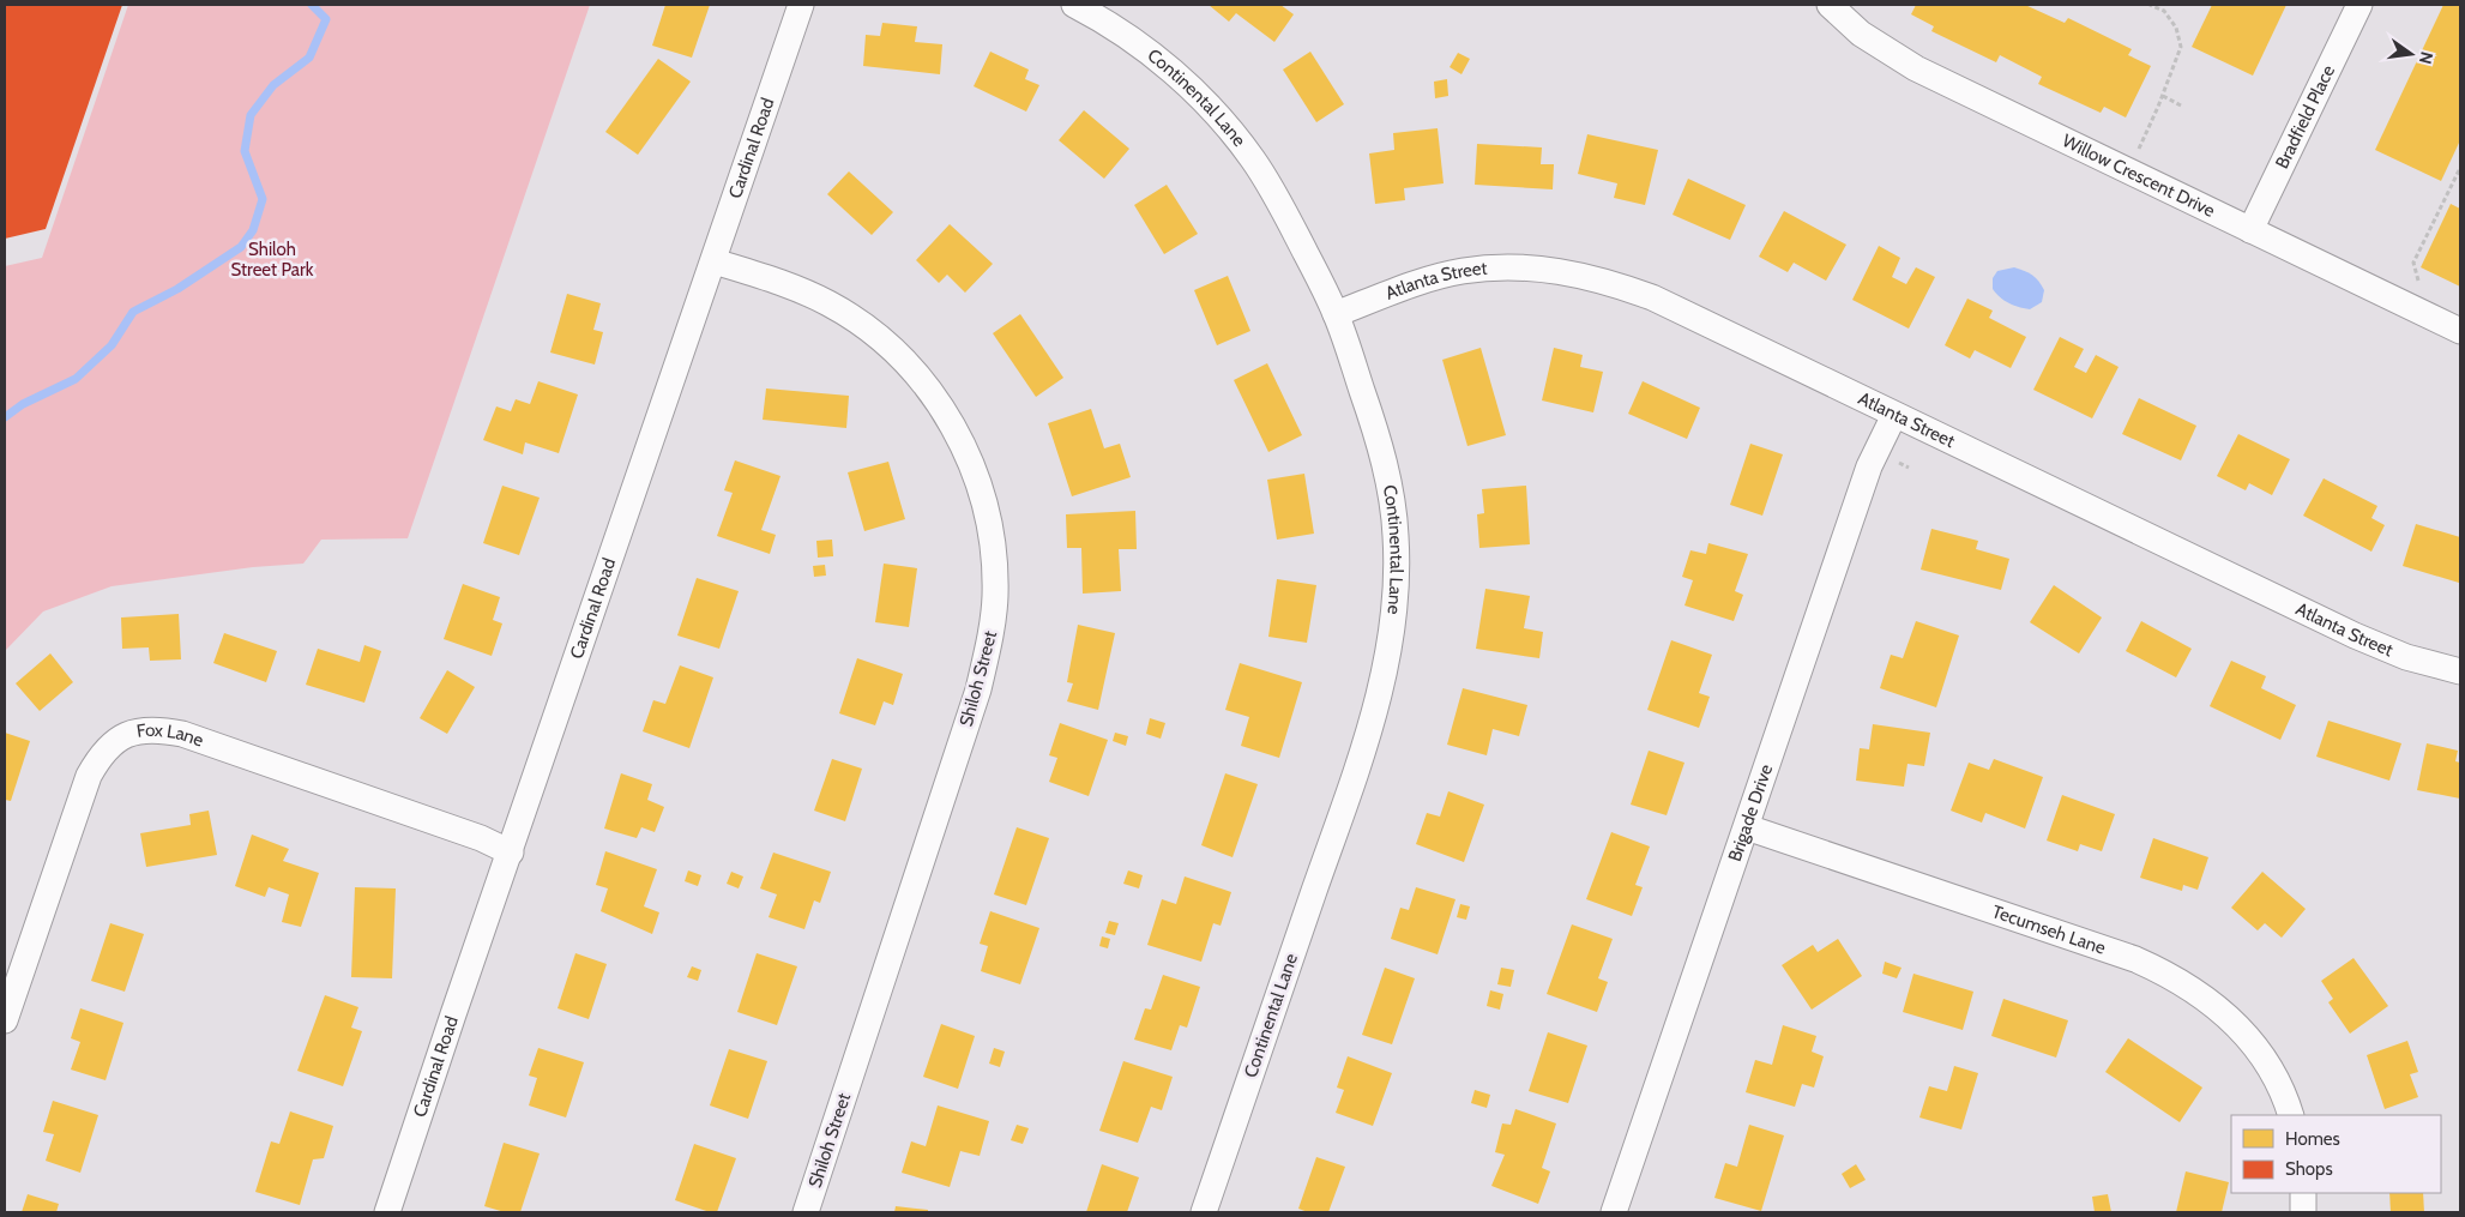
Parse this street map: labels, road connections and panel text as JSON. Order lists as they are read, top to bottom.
{
  "streets": {
    "street": [
      "Continental Lane",
      "Bradfield Place",
      "Cardinal Road",
      "Willow Crescent Drive",
      "Atlanta Street",
      "Shiloh Street",
      "Fox Lane",
      "Brigade Drive",
      "Tecumseh Lane"
    ]
  },
  "crossings": [
    ["Continental Lane", "Atlanta Street"],
    ["Bradfield Place", "Willow Crescent Drive"],
    ["Cardinal Road", "Shiloh Street"],
    ["Cardinal Road", "Fox Lane"],
    ["Atlanta Street", "Brigade Drive"],
    ["Brigade Drive", "Tecumseh Lane"]
  ],
  "parks": ["Shiloh Street Park"],
  "legend": ["Homes", "Shops"],
  "north": "right"
}
